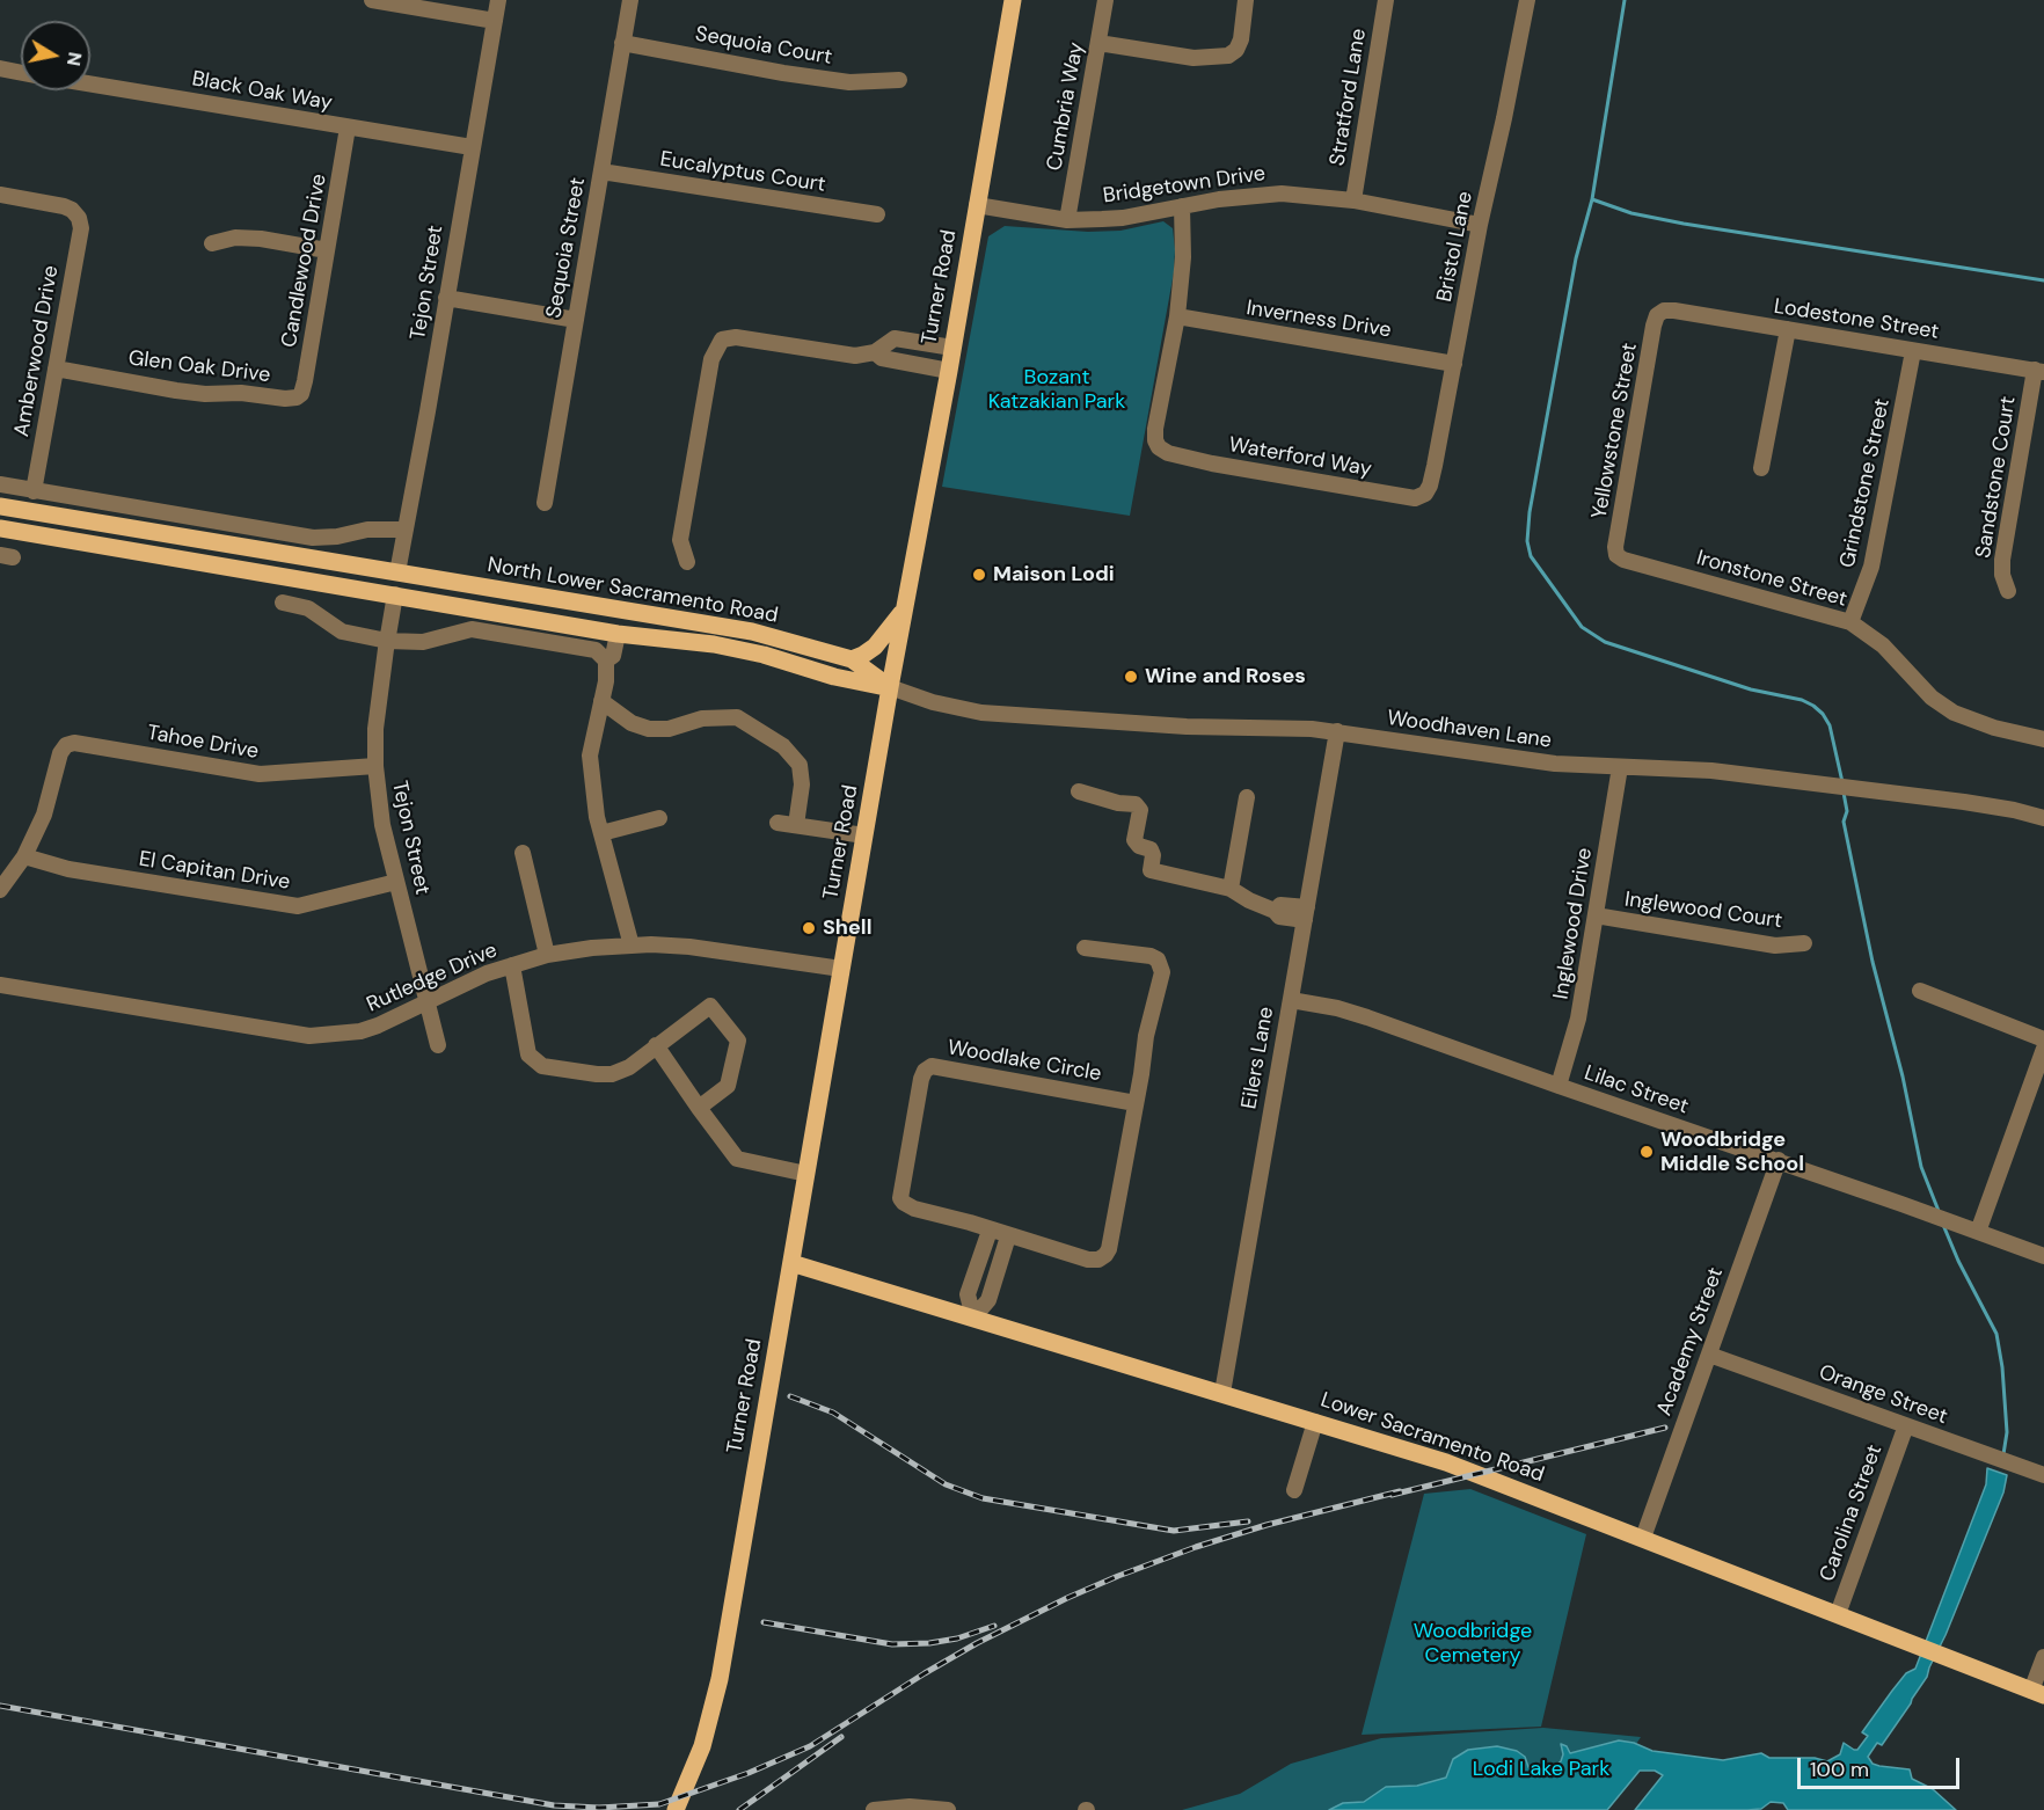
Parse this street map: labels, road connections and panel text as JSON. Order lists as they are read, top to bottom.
{
  "streets": {
    "main road": ["Turner Road", "North Lower Sacramento Road", "Lower Sacramento Road"],
    "street": [
      "Sequoia Court",
      "Black Oak Way",
      "Stratford Lane",
      "Cumbria Way",
      "Eucalyptus Court",
      "Bridgetown Drive",
      "Bristol Lane",
      "Sequoia Street",
      "Candlewood Drive",
      "Tejon Street",
      "Inverness Drive",
      "Lodestone Street",
      "Amberwood Drive",
      "Glen Oak Drive",
      "Yellowstone Street",
      "Waterford Way",
      "Sandstone Court",
      "Grindstone Street",
      "Ironstone Street",
      "Woodhaven Lane",
      "Tahoe Drive",
      "El Capitan Drive",
      "Inglewood Court",
      "Inglewood Drive",
      "Rutledge Drive",
      "Eilers Lane",
      "Woodlake Circle",
      "Lilac Street",
      "Academy Street",
      "Orange Street",
      "Carolina Street"
    ]
  },
  "crossings": [
    ["Sequoia Court", "Sequoia Street"],
    ["Black Oak Way", "Candlewood Drive"],
    ["Black Oak Way", "Tejon Street"],
    ["Stratford Lane", "Bridgetown Drive"],
    ["Cumbria Way", "Bridgetown Drive"],
    ["Eucalyptus Court", "Sequoia Street"],
    ["Bridgetown Drive", "Bristol Lane"],
    ["Bridgetown Drive", "Turner Road"],
    ["Bristol Lane", "Inverness Drive"],
    ["Bristol Lane", "Waterford Way"],
    ["Candlewood Drive", "Glen Oak Drive"],
    ["Tejon Street", "North Lower Sacramento Road"],
    ["Tejon Street", "Tahoe Drive"],
    ["Tejon Street", "El Capitan Drive"],
    ["Tejon Street", "Rutledge Drive"],
    ["Turner Road", "North Lower Sacramento Road"],
    ["Turner Road", "Woodhaven Lane"],
    ["Turner Road", "Rutledge Drive"],
    ["Turner Road", "Lower Sacramento Road"],
    ["Inverness Drive", "Waterford Way"],
    ["Lodestone Street", "Yellowstone Street"],
    ["Lodestone Street", "Sandstone Court"],
    ["Lodestone Street", "Grindstone Street"],
    ["Amberwood Drive", "Glen Oak Drive"],
    ["Yellowstone Street", "Ironstone Street"],
    ["Grindstone Street", "Ironstone Street"],
    ["North Lower Sacramento Road", "Woodhaven Lane"],
    ["Woodhaven Lane", "Inglewood Drive"],
    ["Woodhaven Lane", "Eilers Lane"],
    ["Tahoe Drive", "El Capitan Drive"],
    ["Inglewood Court", "Inglewood Drive"],
    ["Inglewood Drive", "Lilac Street"],
    ["Eilers Lane", "Lilac Street"],
    ["Eilers Lane", "Lower Sacramento Road"],
    ["Lilac Street", "Academy Street"],
    ["Academy Street", "Orange Street"],
    ["Academy Street", "Lower Sacramento Road"],
    ["Orange Street", "Carolina Street"],
    ["Lower Sacramento Road", "Carolina Street"]
  ],
  "parks": ["Bozant Katzakian Park", "Woodbridge Cemetery", "Lodi Lake Park"],
  "places": [
    "Maison Lodi",
    "Wine and Roses",
    "Shell",
    "Woodbridge Middle School"
  ],
  "scale_bar": "100 m",
  "north": "right"
}
